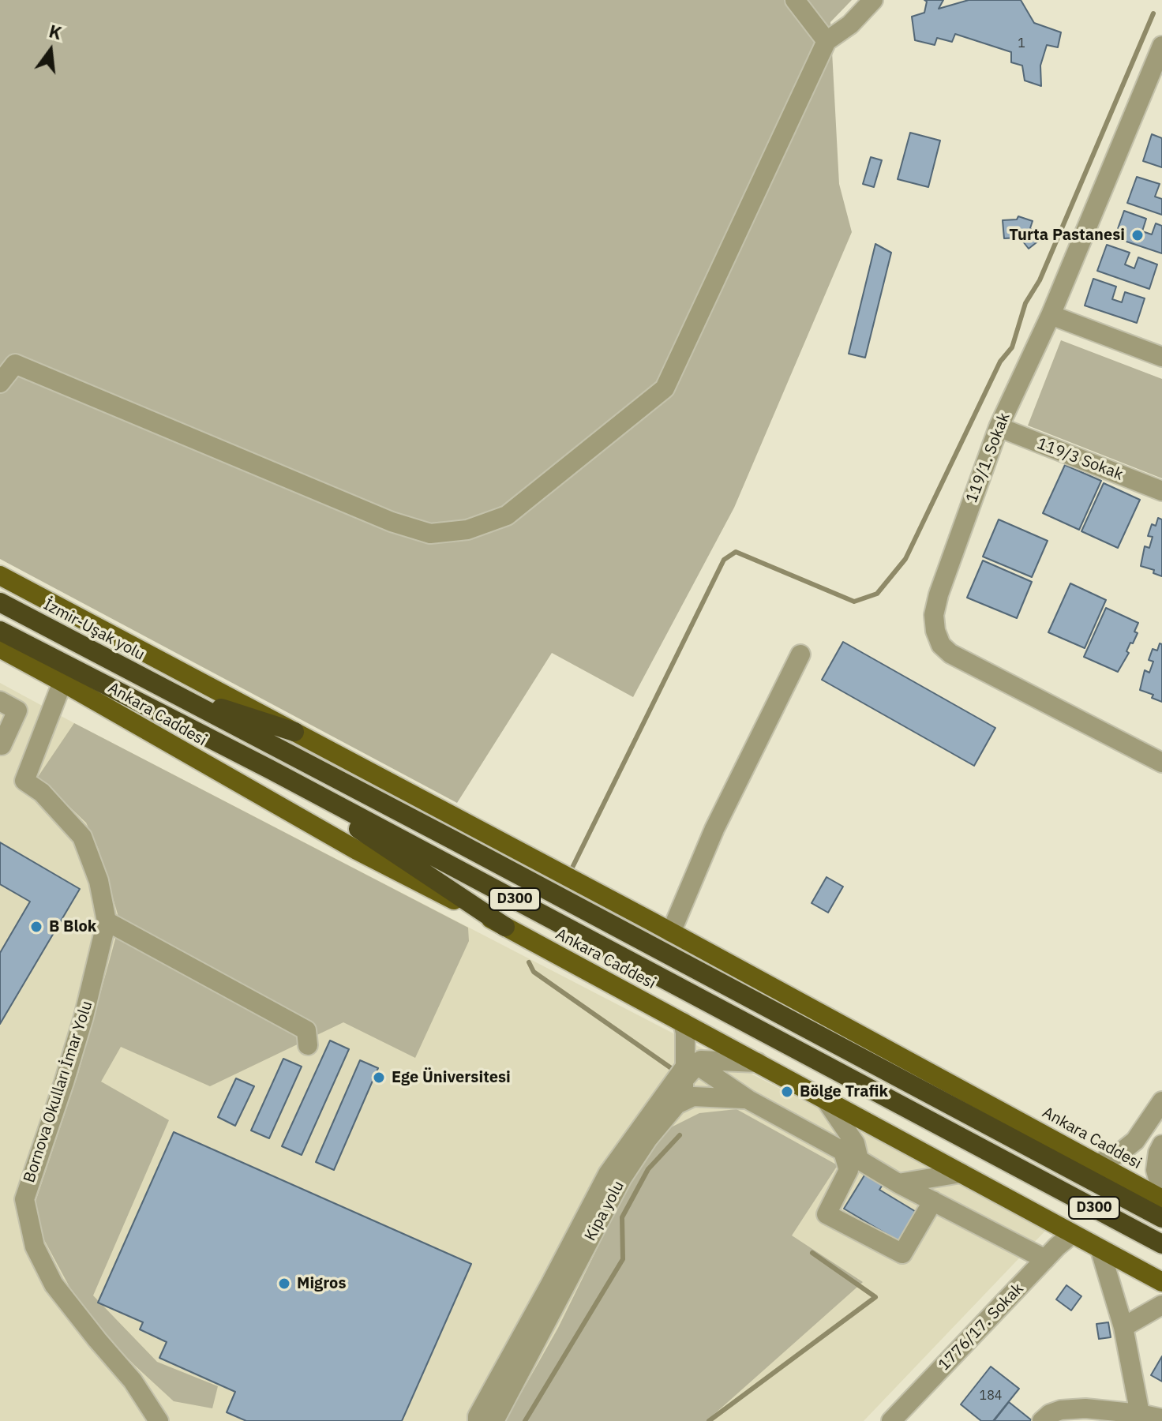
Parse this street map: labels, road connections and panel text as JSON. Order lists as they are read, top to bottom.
{
  "streets": {
    "highway": ["İzmir-Uşak yolu", "Ankara Caddesi", "D300"],
    "street": [
      "119/1. Sokak",
      "119/3 Sokak",
      "Bornova Okulları İmar Yolu",
      "Kipa yolu",
      "1776/17. Sokak"
    ]
  },
  "crossings": [
    ["119/1. Sokak", "119/3 Sokak"],
    ["İzmir-Uşak yolu", "Ankara Caddesi"],
    ["Ankara Caddesi", "Bornova Okulları İmar Yolu"],
    ["Ankara Caddesi", "Kipa yolu"],
    ["Ankara Caddesi", "1776/17. Sokak"]
  ],
  "places": [
    "Turta Pastanesi",
    "B Blok",
    "Ege Üniversitesi",
    "Bölge Trafik",
    "Migros"
  ],
  "house_numbers": ["1", "184"],
  "north": "top"
}
